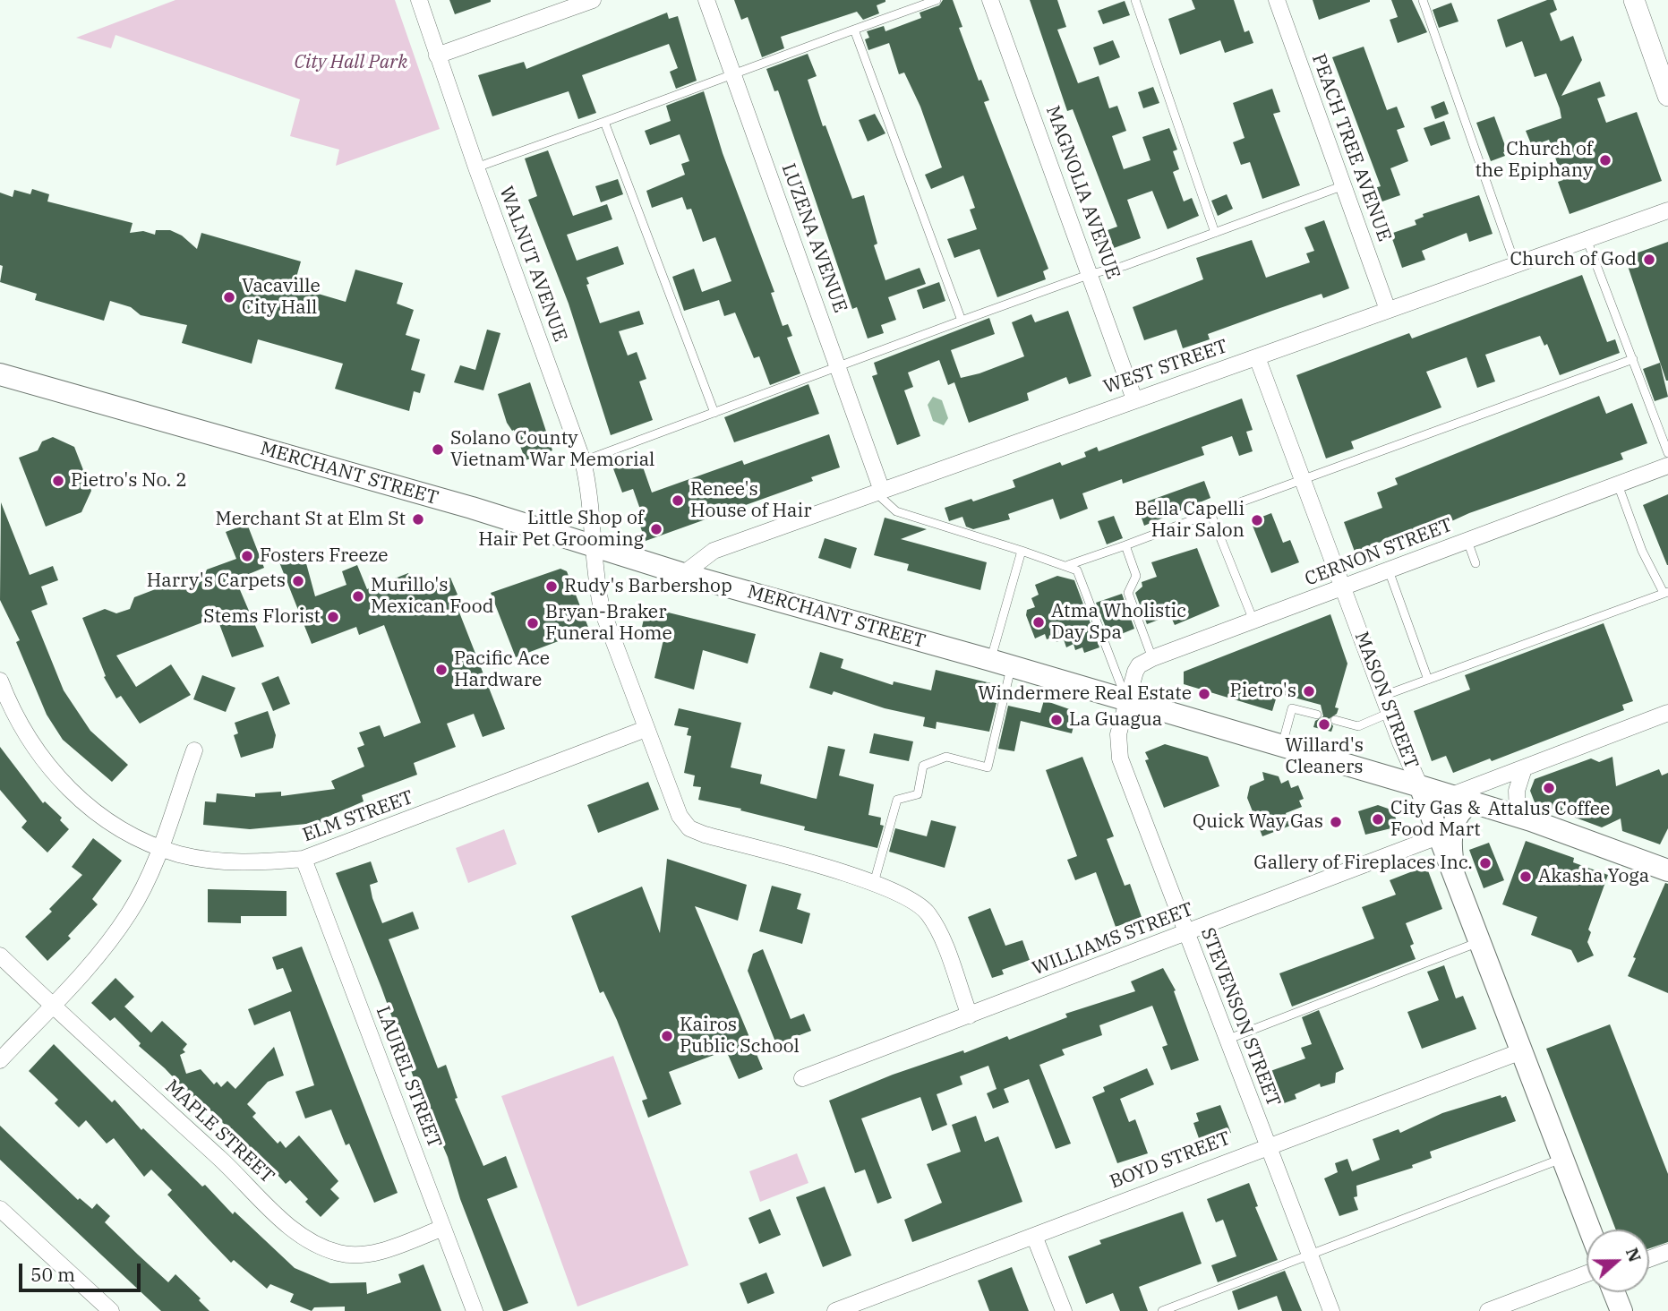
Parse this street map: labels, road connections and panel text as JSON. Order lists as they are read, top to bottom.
{
  "streets": {
    "main road": ["MERCHANT STREET", "MASON STREET"],
    "street": [
      "PEACH TREE AVENUE",
      "MAGNOLIA AVENUE",
      "LUZENA AVENUE",
      "WALNUT AVENUE",
      "WEST STREET",
      "CERNON STREET",
      "ELM STREET",
      "WILLIAMS STREET",
      "STEVENSON STREET",
      "LAUREL STREET",
      "MAPLE STREET",
      "BOYD STREET"
    ]
  },
  "crossings": [
    ["PEACH TREE AVENUE", "WEST STREET"],
    ["MAGNOLIA AVENUE", "WEST STREET"],
    ["LUZENA AVENUE", "WEST STREET"],
    ["WALNUT AVENUE", "MERCHANT STREET"],
    ["WEST STREET", "MERCHANT STREET"],
    ["WEST STREET", "MASON STREET"],
    ["MERCHANT STREET", "CERNON STREET"],
    ["MERCHANT STREET", "MASON STREET"],
    ["MERCHANT STREET", "STEVENSON STREET"],
    ["CERNON STREET", "MASON STREET"],
    ["CERNON STREET", "STEVENSON STREET"],
    ["MASON STREET", "WILLIAMS STREET"],
    ["MASON STREET", "BOYD STREET"],
    ["ELM STREET", "LAUREL STREET"],
    ["WILLIAMS STREET", "STEVENSON STREET"],
    ["STEVENSON STREET", "BOYD STREET"],
    ["LAUREL STREET", "MAPLE STREET"]
  ],
  "parks": ["City Hall Park"],
  "places": [
    "Church of the Epiphany",
    "Church of God",
    "Vacaville City Hall",
    "Solano County Vietnam War Memorial",
    "Pietro's No. 2",
    "Renee's House of Hair",
    "Merchant St at Elm St",
    "Bella Capelli Hair Salon",
    "Little Shop of Hair Pet Grooming",
    "Fosters Freeze",
    "Harry's Carpets",
    "Rudy's Barbershop",
    "Murillo's Mexican Food",
    "Stems Florist",
    "Atma Wholistic Day Spa",
    "Bryan-Braker Funeral Home",
    "Pacific Ace Hardware",
    "Pietro's",
    "Windermere Real Estate",
    "La Guagua",
    "Willard's Cleaners",
    "Attalus Coffee",
    "City Gas & Food Mart",
    "Quick Way Gas",
    "Gallery of Fireplaces Inc.",
    "Akasha Yoga",
    "Kairos Public School"
  ],
  "scale_bar": "50 m",
  "north": "right"
}
